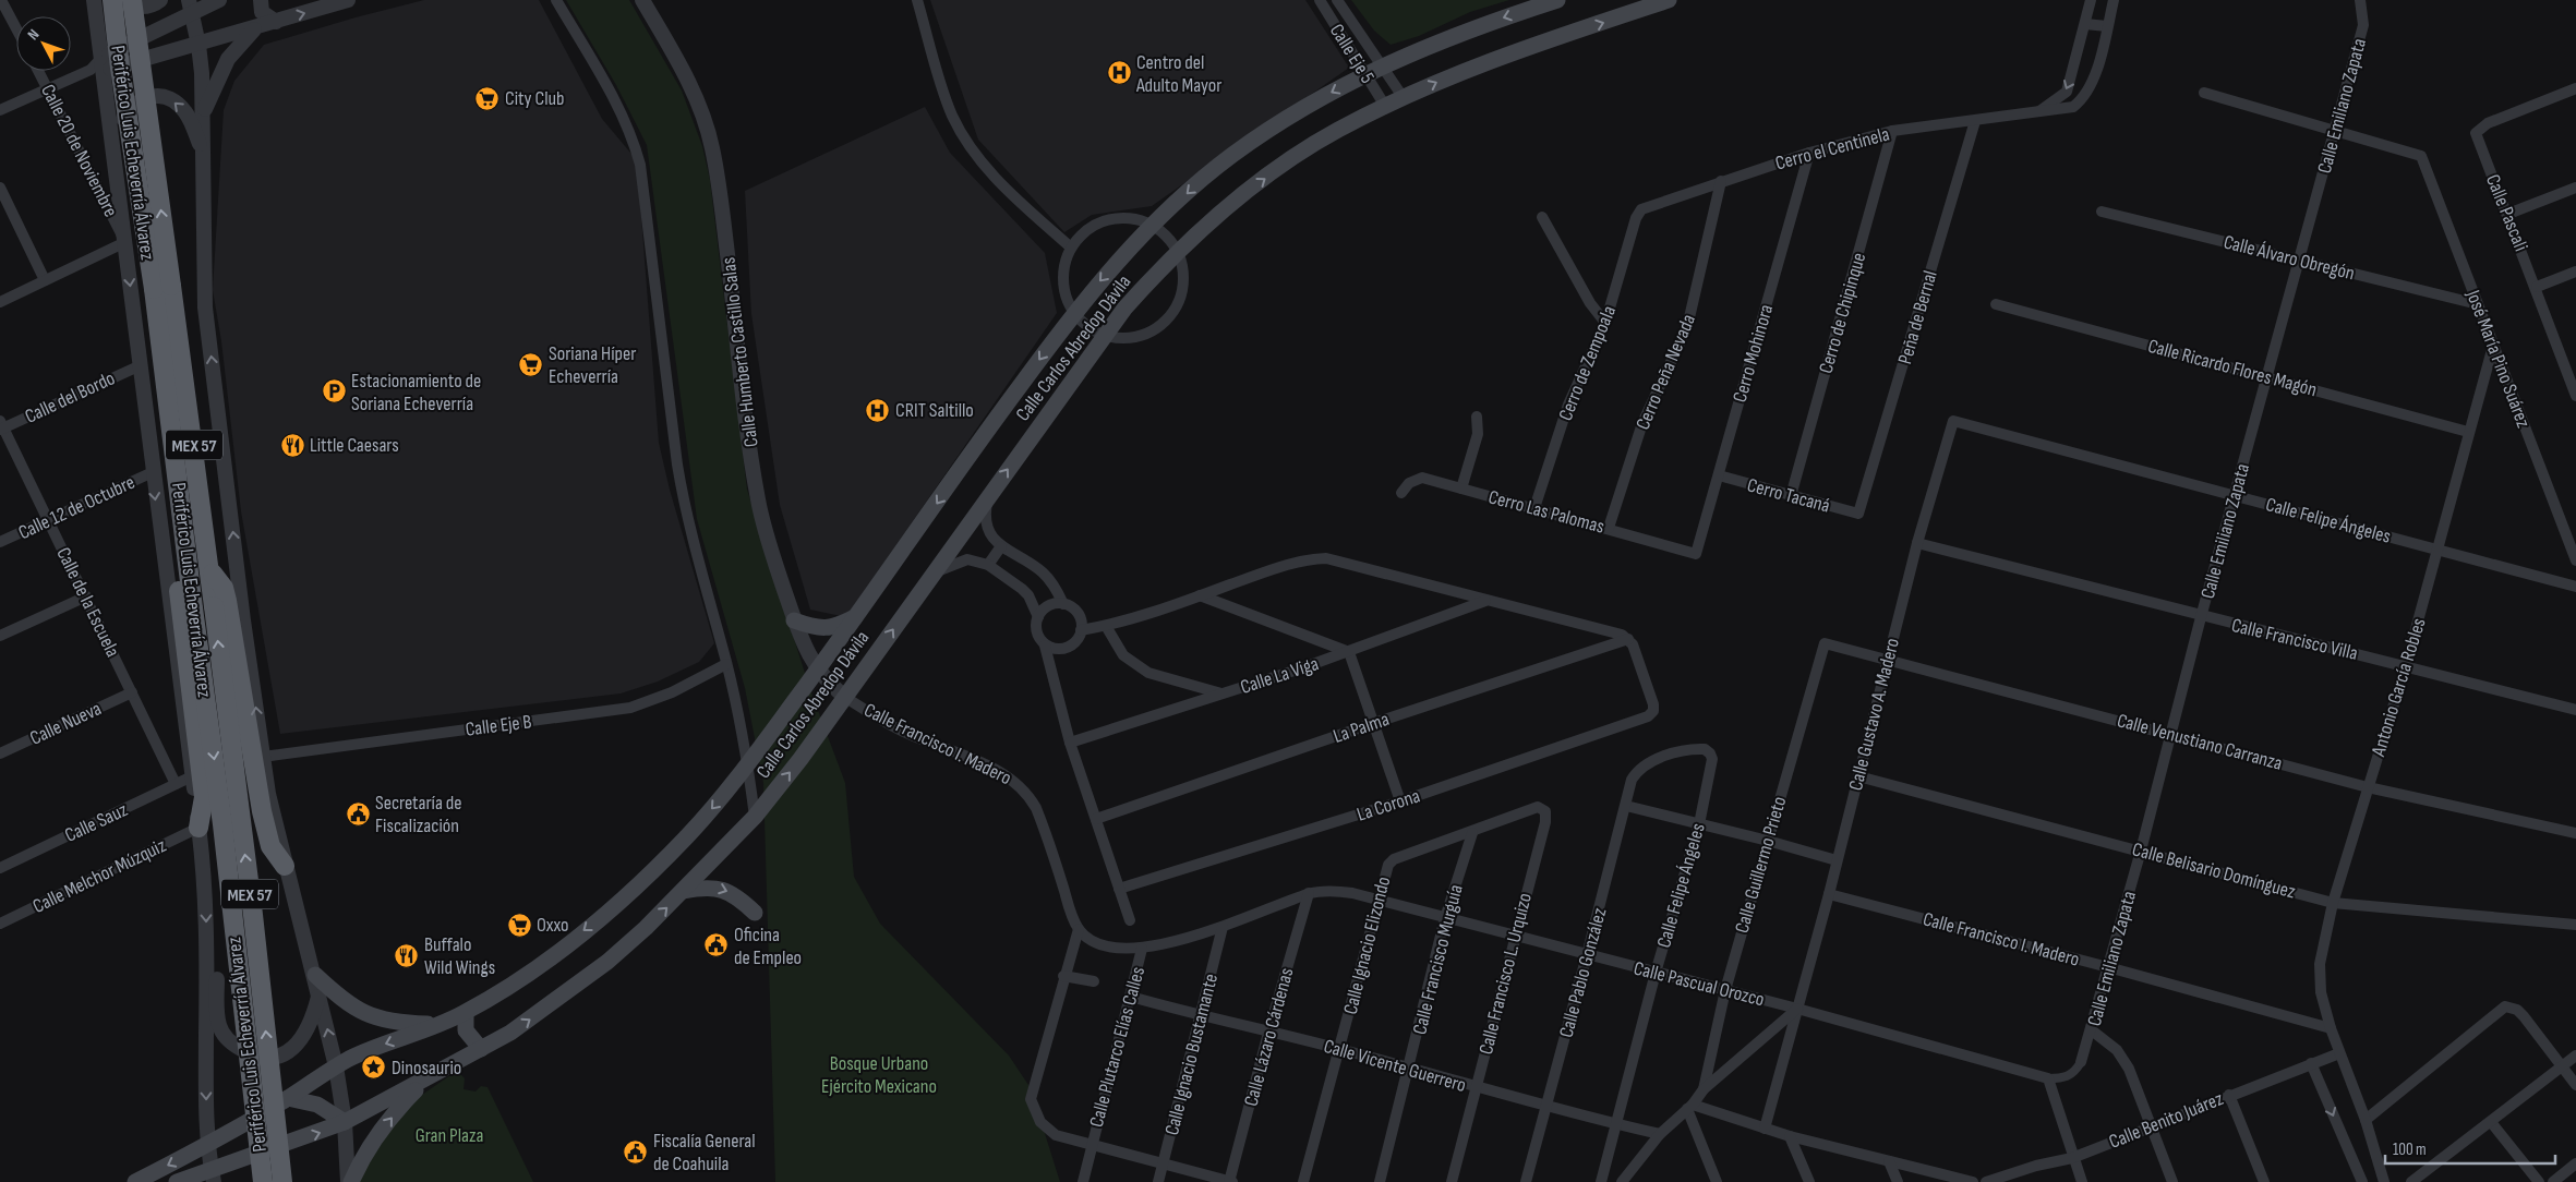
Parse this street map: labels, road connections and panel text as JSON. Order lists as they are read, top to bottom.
{
  "streets": {
    "highway": ["Periférico Luis Echeverría Álvarez", "MEX 57"],
    "main road": ["Calle Carlos Abredop Dávila"],
    "street": [
      "Calle Eje 5",
      "Calle Emiliano Zapata",
      "Cerro el Centinela",
      "Calle 20 de Noviembre",
      "Calle Pascali",
      "Calle Álvaro Obregón",
      "Cerro de Chipinque",
      "Peña de Bernal",
      "Calle Humberto Castillo Salas",
      "Cerro Mohinora",
      "José María Pino Suárez",
      "Cerro de Zempoala",
      "Calle Ricardo Flores Magón",
      "Cerro Peña Nevada",
      "Calle del Bordo",
      "Cerro Tacaná",
      "Calle 12 de Octubre",
      "Cerro Las Palomas",
      "Calle Felipe Ángeles",
      "Calle de la Escuela",
      "Calle Francisco Villa",
      "Calle La Viga",
      "Antonio García Robles",
      "Calle Gustavo A. Madero",
      "Calle Nueva",
      "Calle Eje B",
      "La Palma",
      "Calle Venustiano Carranza",
      "Calle Francisco I. Madero",
      "La Corona",
      "Calle Sauz",
      "Calle Guillermo Prieto",
      "Calle Belisario Domínguez",
      "Calle Melchor Múzquiz",
      "Calle Ignacio Elizondo",
      "Calle Francisco Murguía",
      "Calle Pablo González",
      "Calle Francisco L. Urquizo",
      "Calle Pascual Orozco",
      "Calle Lázaro Cárdenas",
      "Calle Plutarco Elías Calles",
      "Calle Ignacio Bustamante",
      "Calle Vicente Guerrero",
      "Calle Benito Juárez"
    ]
  },
  "crossings": [
    ["Calle Eje 5", "Calle Carlos Abredop Dávila"],
    ["Calle Emiliano Zapata", "Calle Álvaro Obregón"],
    ["Calle Emiliano Zapata", "José María Pino Suárez"],
    ["Calle Emiliano Zapata", "Calle Ricardo Flores Magón"],
    ["Calle Emiliano Zapata", "Calle Felipe Ángeles"],
    ["Calle Emiliano Zapata", "Calle Francisco Villa"],
    ["Calle Emiliano Zapata", "Calle Venustiano Carranza"],
    ["Calle Emiliano Zapata", "Calle Francisco I. Madero"],
    ["Calle Emiliano Zapata", "Calle Belisario Domínguez"],
    ["Calle Emiliano Zapata", "Calle Pascual Orozco"],
    ["Cerro el Centinela", "Cerro de Chipinque"],
    ["Cerro el Centinela", "Peña de Bernal"],
    ["Cerro el Centinela", "Cerro Mohinora"],
    ["Cerro el Centinela", "Cerro de Zempoala"],
    ["Cerro el Centinela", "Cerro Peña Nevada"],
    ["Calle Álvaro Obregón", "José María Pino Suárez"],
    ["Cerro de Chipinque", "Cerro Tacaná"],
    ["Peña de Bernal", "Cerro Tacaná"],
    ["Calle Carlos Abredop Dávila", "Calle Humberto Castillo Salas"],
    ["Calle Carlos Abredop Dávila", "Calle Francisco I. Madero"],
    ["Calle Humberto Castillo Salas", "Calle Francisco I. Madero"],
    ["Cerro Mohinora", "Cerro Tacaná"],
    ["Cerro Mohinora", "Cerro Las Palomas"],
    ["José María Pino Suárez", "Antonio García Robles"],
    ["Cerro de Zempoala", "Cerro Las Palomas"],
    ["Calle Ricardo Flores Magón", "Antonio García Robles"],
    ["Cerro Peña Nevada", "Cerro Las Palomas"],
    ["Calle del Bordo", "Calle de la Escuela"],
    ["Calle 12 de Octubre", "Calle de la Escuela"],
    ["Calle Felipe Ángeles", "Antonio García Robles"],
    ["Calle Felipe Ángeles", "Calle Gustavo A. Madero"],
    ["Calle Felipe Ángeles", "Calle Pablo González"],
    ["Calle Felipe Ángeles", "Calle Pascual Orozco"],
    ["Calle Felipe Ángeles", "Calle Vicente Guerrero"],
    ["Calle de la Escuela", "Calle Nueva"],
    ["Calle de la Escuela", "Calle Sauz"],
    ["Calle Francisco Villa", "Antonio García Robles"],
    ["Calle Francisco Villa", "Calle Gustavo A. Madero"],
    ["Antonio García Robles", "Calle Venustiano Carranza"],
    ["Antonio García Robles", "Calle Francisco I. Madero"],
    ["Antonio García Robles", "Calle Belisario Domínguez"],
    ["Antonio García Robles", "Calle Benito Juárez"],
    ["Calle Gustavo A. Madero", "Calle Venustiano Carranza"],
    ["Calle Gustavo A. Madero", "Calle Francisco I. Madero"],
    ["Calle Gustavo A. Madero", "Calle Belisario Domínguez"],
    ["Calle Gustavo A. Madero", "Calle Pascual Orozco"],
    ["La Palma", "La Corona"],
    ["Calle Venustiano Carranza", "Calle Guillermo Prieto"],
    ["Calle Guillermo Prieto", "Calle Pascual Orozco"],
    ["Calle Ignacio Elizondo", "Calle Francisco Murguía"],
    ["Calle Ignacio Elizondo", "Calle Francisco L. Urquizo"],
    ["Calle Ignacio Elizondo", "Calle Pascual Orozco"],
    ["Calle Ignacio Elizondo", "Calle Vicente Guerrero"],
    ["Calle Francisco Murguía", "Calle Francisco L. Urquizo"],
    ["Calle Francisco Murguía", "Calle Pascual Orozco"],
    ["Calle Francisco Murguía", "Calle Vicente Guerrero"],
    ["Calle Pablo González", "Calle Pascual Orozco"],
    ["Calle Pablo González", "Calle Vicente Guerrero"],
    ["Calle Francisco L. Urquizo", "Calle Pascual Orozco"],
    ["Calle Francisco L. Urquizo", "Calle Vicente Guerrero"],
    ["Calle Pascual Orozco", "Calle Lázaro Cárdenas"],
    ["Calle Lázaro Cárdenas", "Calle Vicente Guerrero"],
    ["Calle Plutarco Elías Calles", "Calle Vicente Guerrero"],
    ["Calle Ignacio Bustamante", "Calle Vicente Guerrero"]
  ],
  "parks": ["Bosque Urbano Ejército Mexicano", "Gran Plaza"],
  "places": {
    "hospital": ["Centro del Adulto Mayor", "CRIT Saltillo"],
    "supermarket": ["City Club", "Soriana Híper Echeverría", "Oxxo"],
    "parking": ["Estacionamiento de Soriana Echeverría"],
    "restaurant": ["Little Caesars", "Buffalo Wild Wings"],
    "public building": ["Secretaría de Fiscalización", "Oficina de Empleo", "Fiscalía General de Coahuila"],
    "place": ["Dinosaurio"]
  },
  "scale_bar": "100 m",
  "north": "top left"
}
